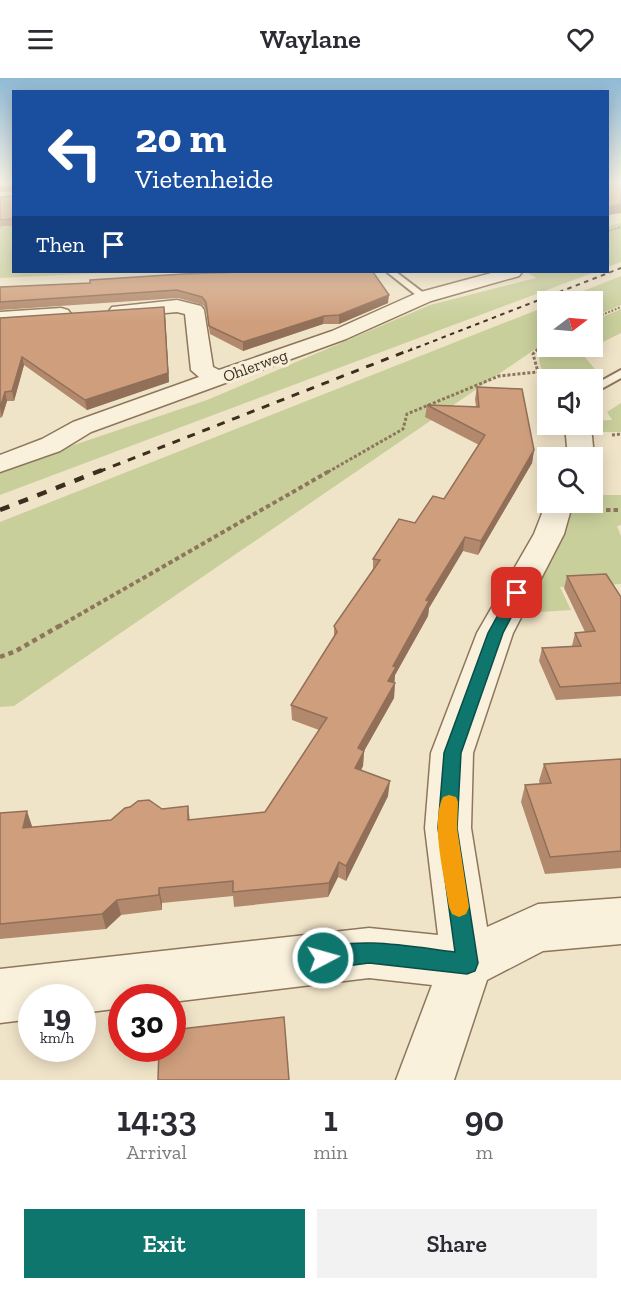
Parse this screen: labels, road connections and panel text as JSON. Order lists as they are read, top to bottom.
{
  "streets": {
    "street": ["Ohlerweg"]
  },
  "north": "right",
  "page": {
    "header": "Waylane",
    "turn": ["20 m", "Vietenheide"],
    "then": "Then",
    "speed": "19 km/h",
    "limit": "30",
    "eta": [
      "14:33",
      "Arrival",
      "1",
      "min",
      "90",
      "m"
    ],
    "buttons": ["Exit", "Share"]
  }
}
